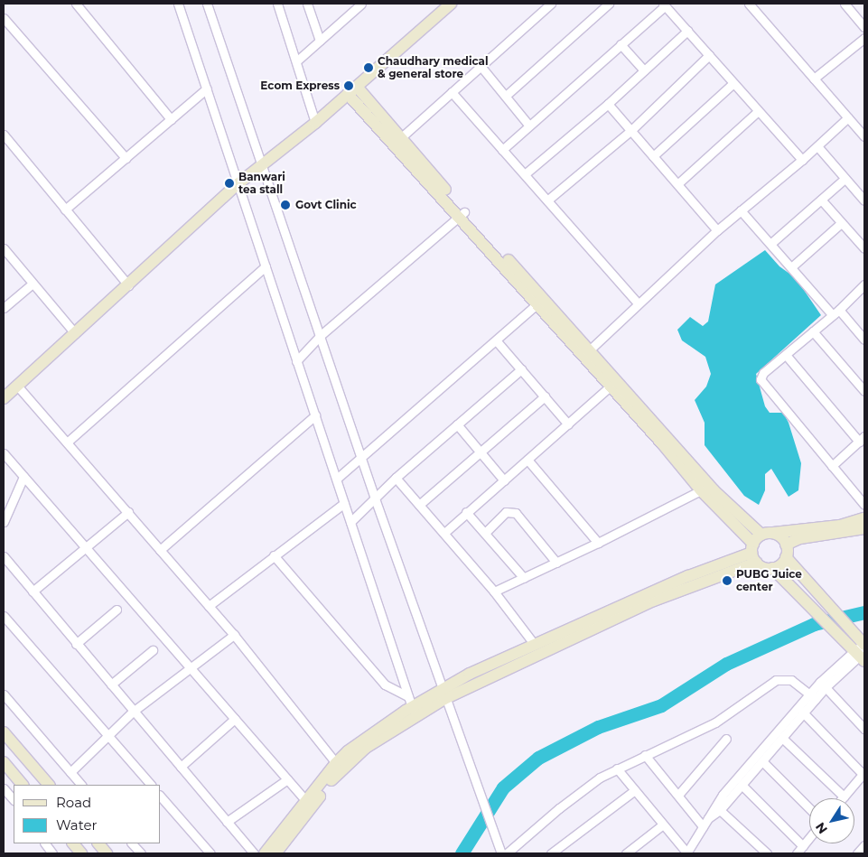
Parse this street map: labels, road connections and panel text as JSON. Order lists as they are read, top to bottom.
{
  "places": [
    "Chaudhary medical & general store",
    "Ecom Express",
    "Banwari tea stall",
    "Govt Clinic",
    "PUBG Juice center"
  ],
  "legend": ["Road", "Water"],
  "north": "bottom left"
}
